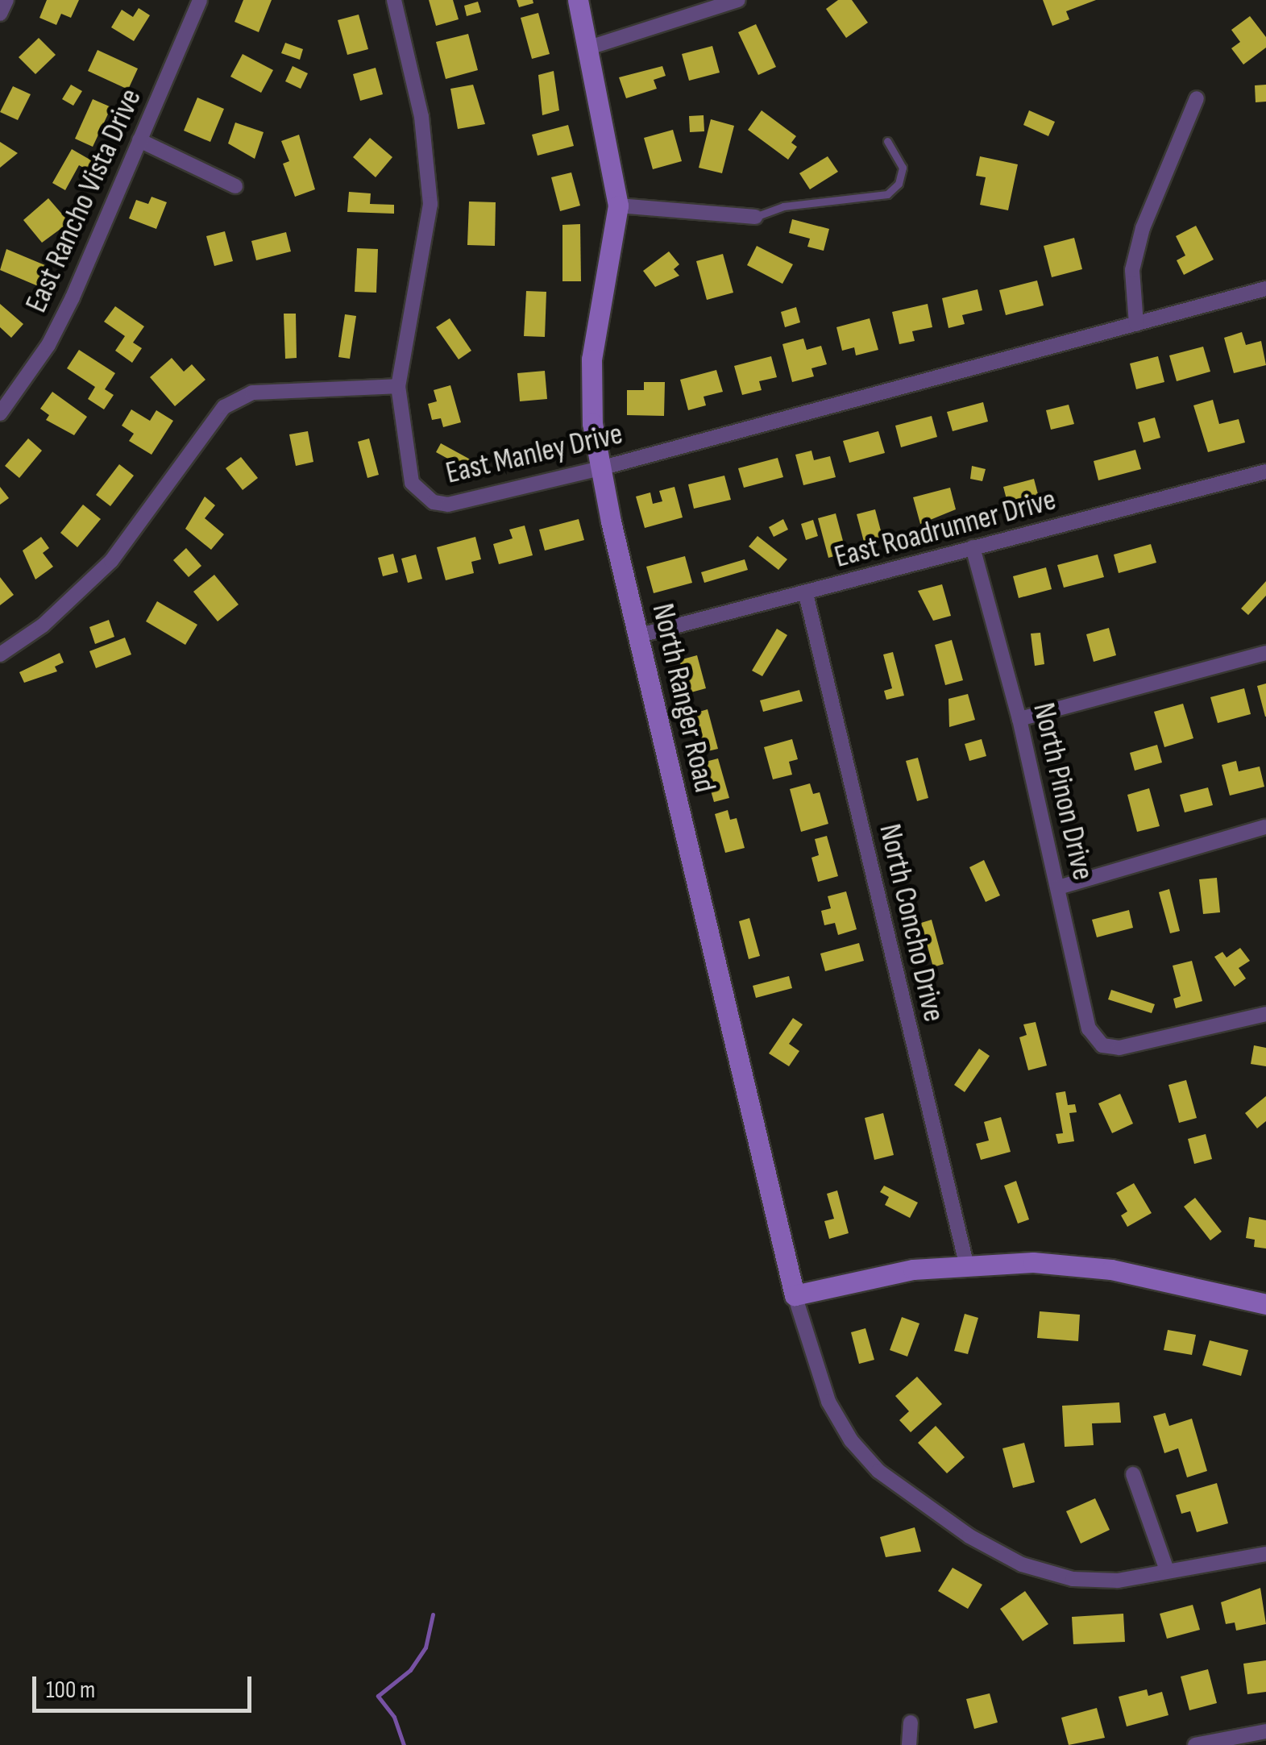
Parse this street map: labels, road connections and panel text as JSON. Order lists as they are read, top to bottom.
{
  "streets": {
    "street": [
      "East Rancho Vista Drive",
      "East Manley Drive",
      "East Roadrunner Drive",
      "North Ranger Road",
      "North Pinon Drive",
      "North Concho Drive"
    ]
  },
  "crossings": [
    ["East Manley Drive", "North Ranger Road"],
    ["East Roadrunner Drive", "North Ranger Road"],
    ["East Roadrunner Drive", "North Pinon Drive"],
    ["East Roadrunner Drive", "North Concho Drive"]
  ],
  "scale_bar": "100 m"
}
